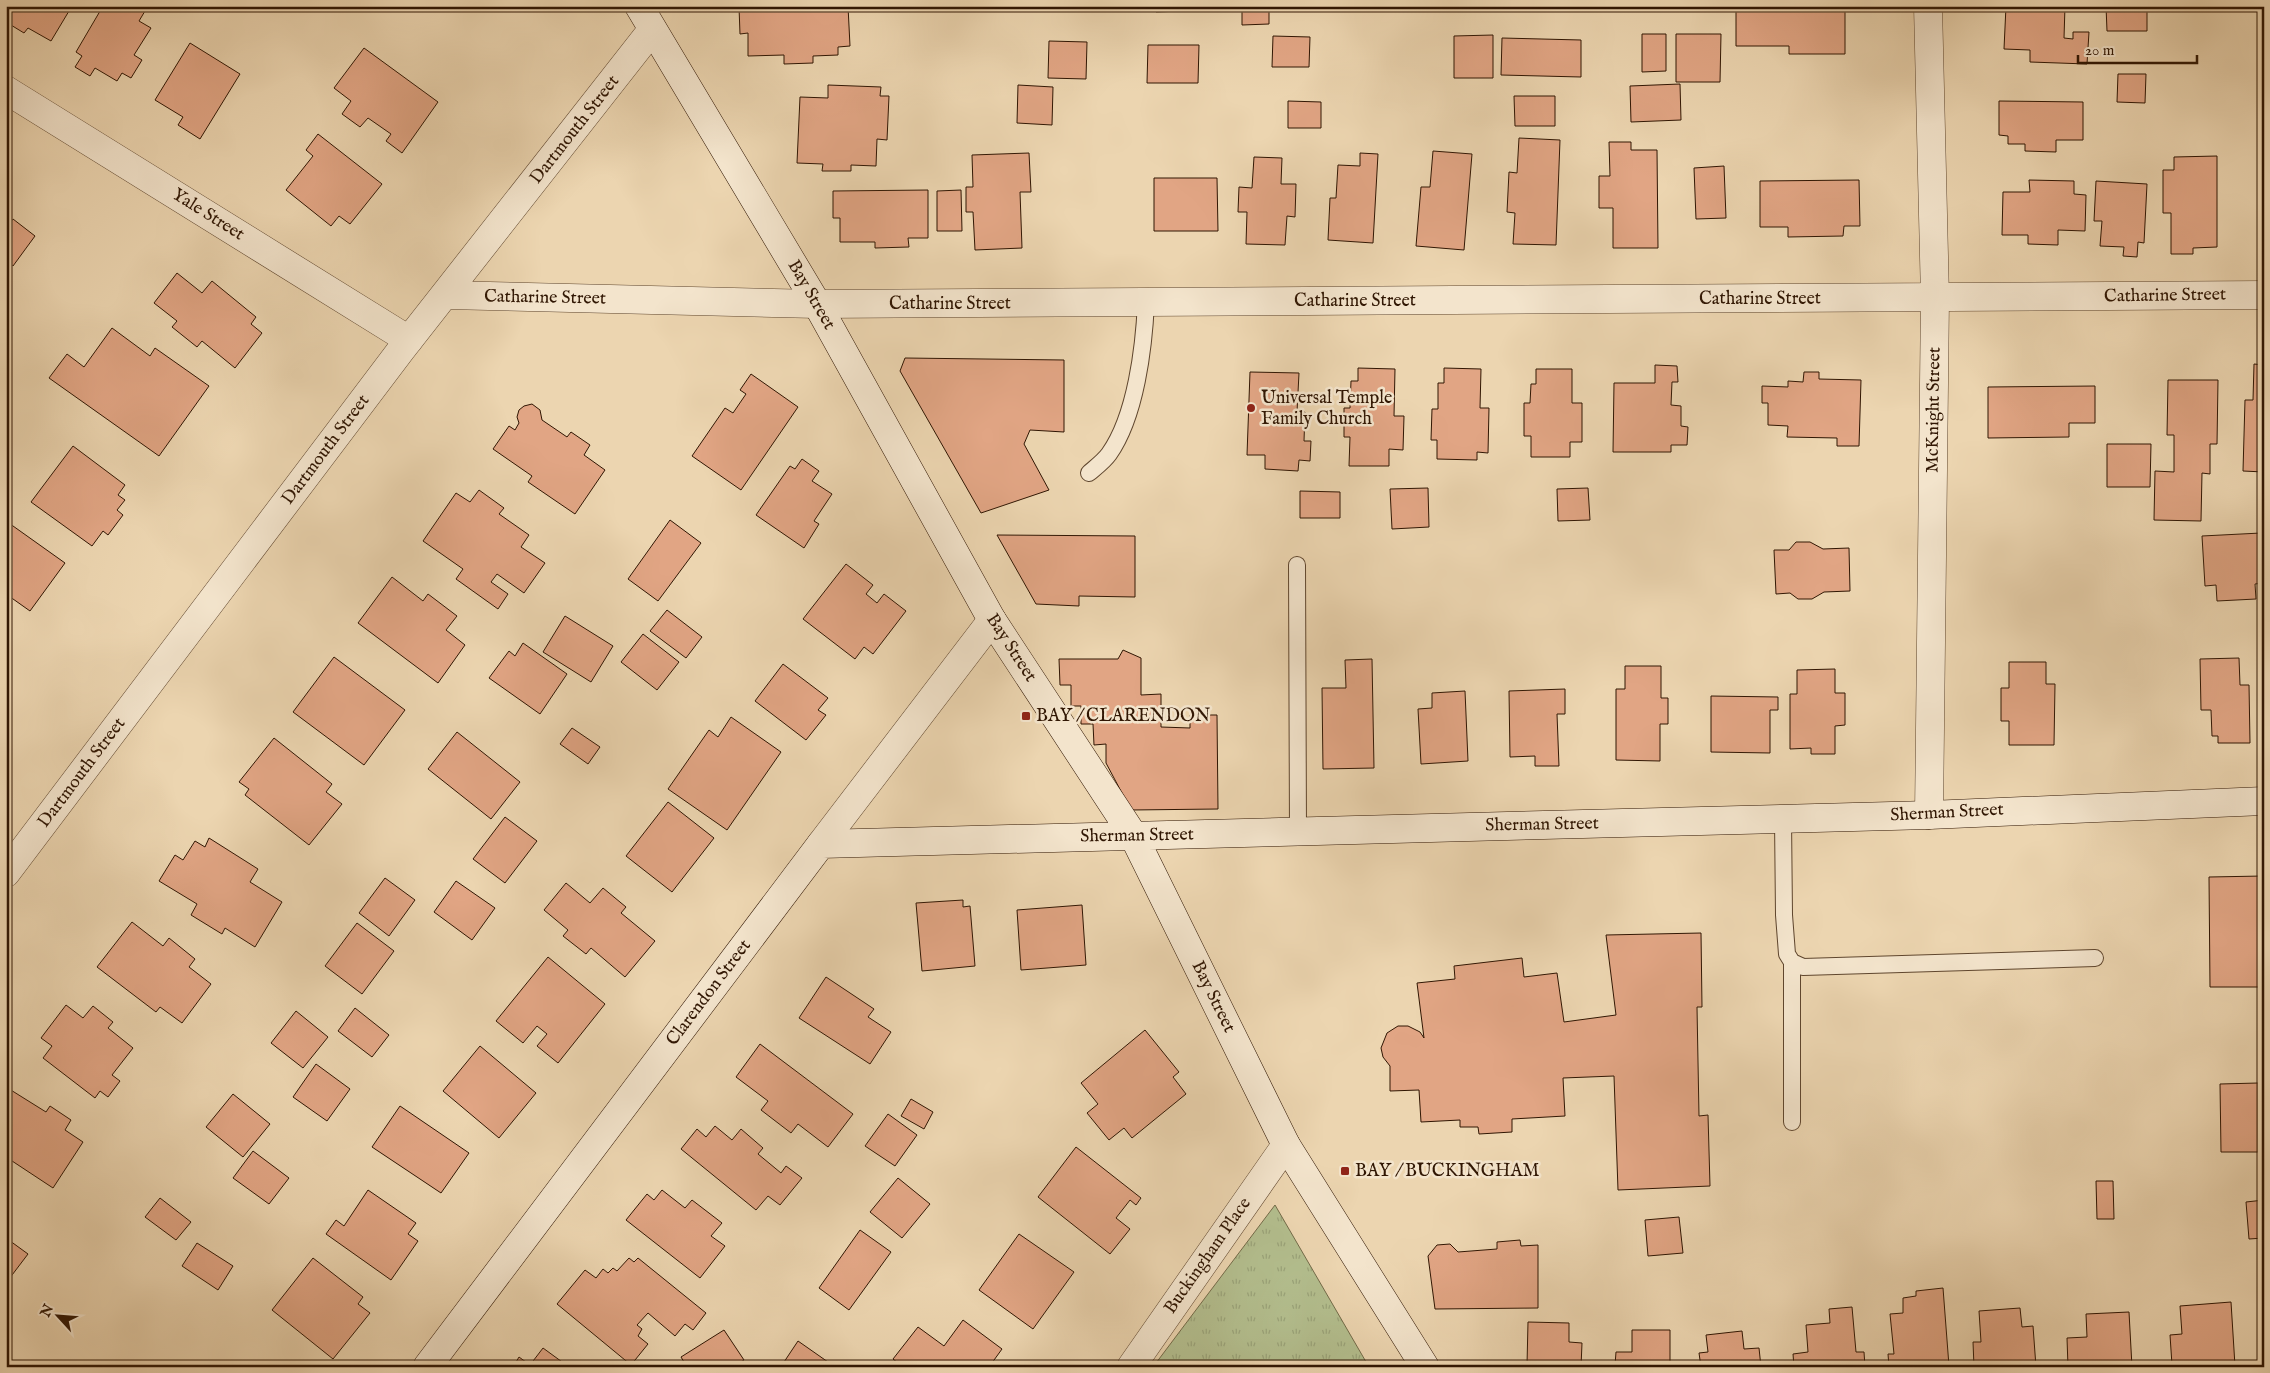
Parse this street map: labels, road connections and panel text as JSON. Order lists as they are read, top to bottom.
{
  "streets": {
    "street": [
      "Dartmouth Street",
      "Yale Street",
      "Bay Street",
      "Catharine Street",
      "McKnight Street",
      "Sherman Street",
      "Clarendon Street",
      "Buckingham Place"
    ]
  },
  "crossings": [
    ["Dartmouth Street", "Yale Street"],
    ["Dartmouth Street", "Bay Street"],
    ["Dartmouth Street", "Catharine Street"],
    ["Bay Street", "Catharine Street"],
    ["Bay Street", "Sherman Street"],
    ["Bay Street", "Clarendon Street"],
    ["Bay Street", "Buckingham Place"],
    ["Catharine Street", "McKnight Street"],
    ["McKnight Street", "Sherman Street"],
    ["Sherman Street", "Clarendon Street"]
  ],
  "places": {
    "other": ["Universal Temple Family Church"],
    "transit": ["BAY / CLARENDON", "BAY / BUCKINGHAM"]
  },
  "scale_bar": "20 m",
  "north": "top left"
}
